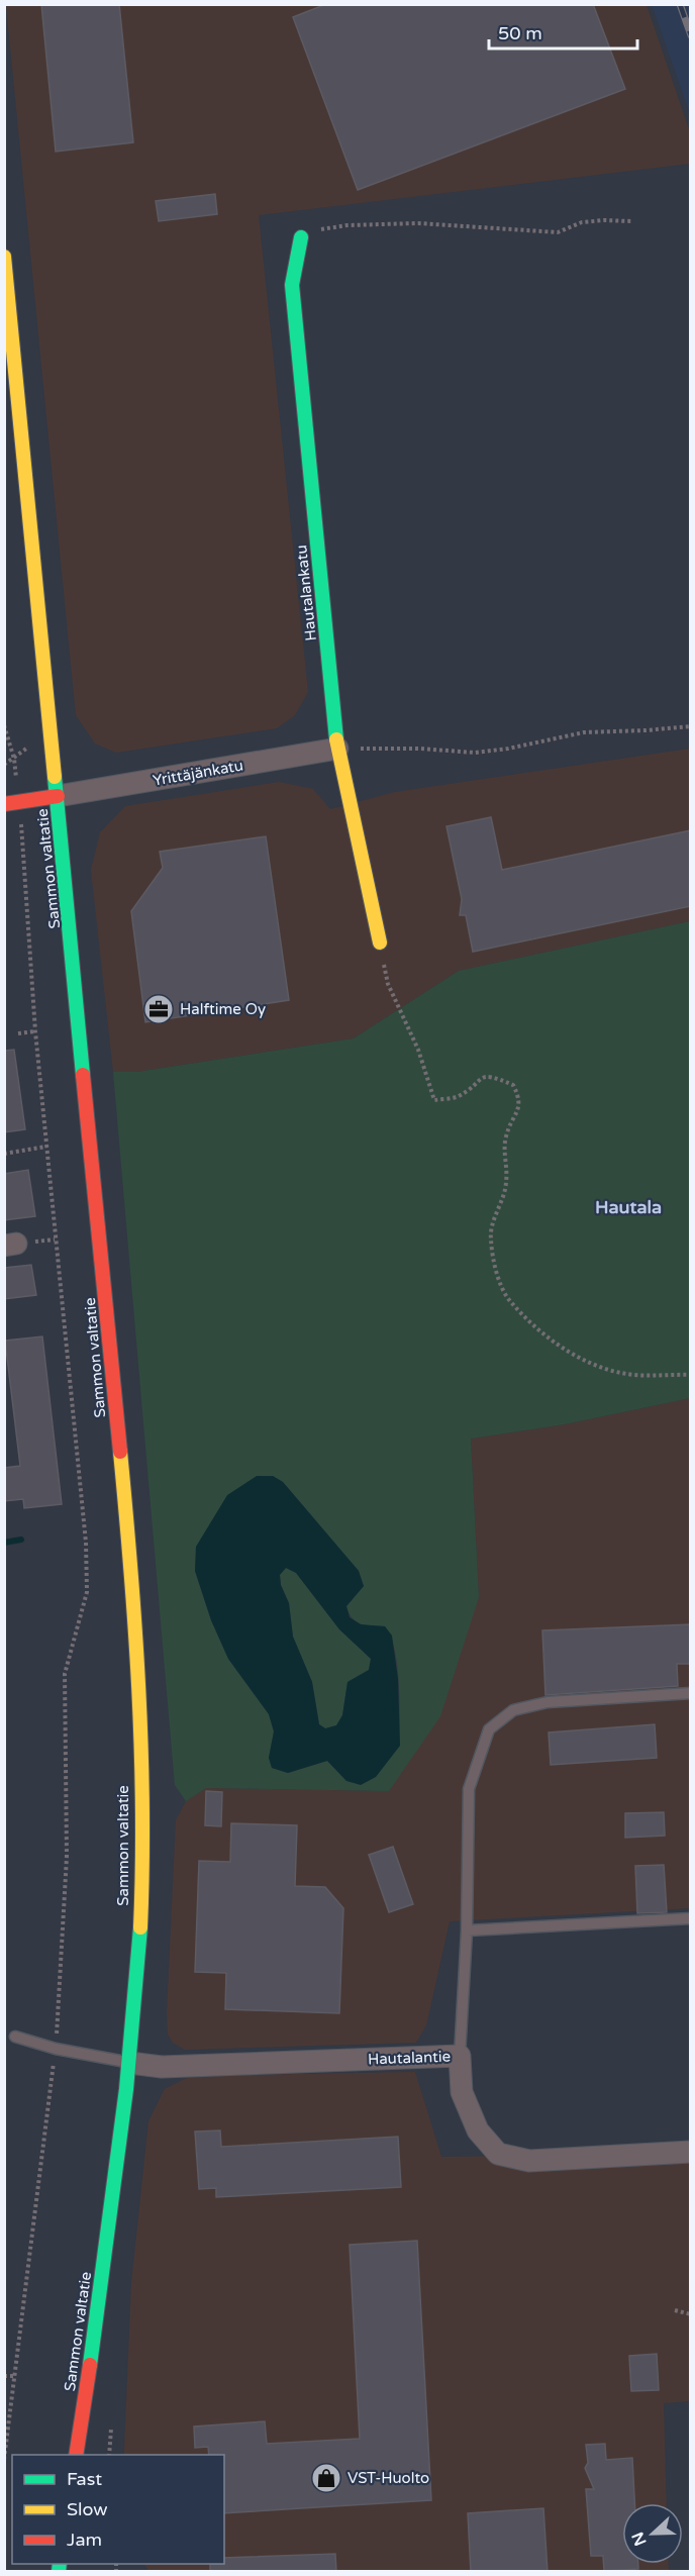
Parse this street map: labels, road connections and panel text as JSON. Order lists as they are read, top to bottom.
{
  "streets": {
    "main road": ["Hautalankatu", "Sammon valtatie"],
    "street": ["Yrittäjänkatu", "Hautalantie"]
  },
  "crossings": [
    ["Hautalankatu", "Yrittäjänkatu"],
    ["Yrittäjänkatu", "Sammon valtatie"],
    ["Sammon valtatie", "Hautalantie"]
  ],
  "districts": ["Hautala"],
  "places": {
    "office": ["Halftime Oy"],
    "shop": ["VST-Huolto"]
  },
  "legend": ["Fast", "Slow", "Jam"],
  "scale_bar": "50 m",
  "north": "left"
}
